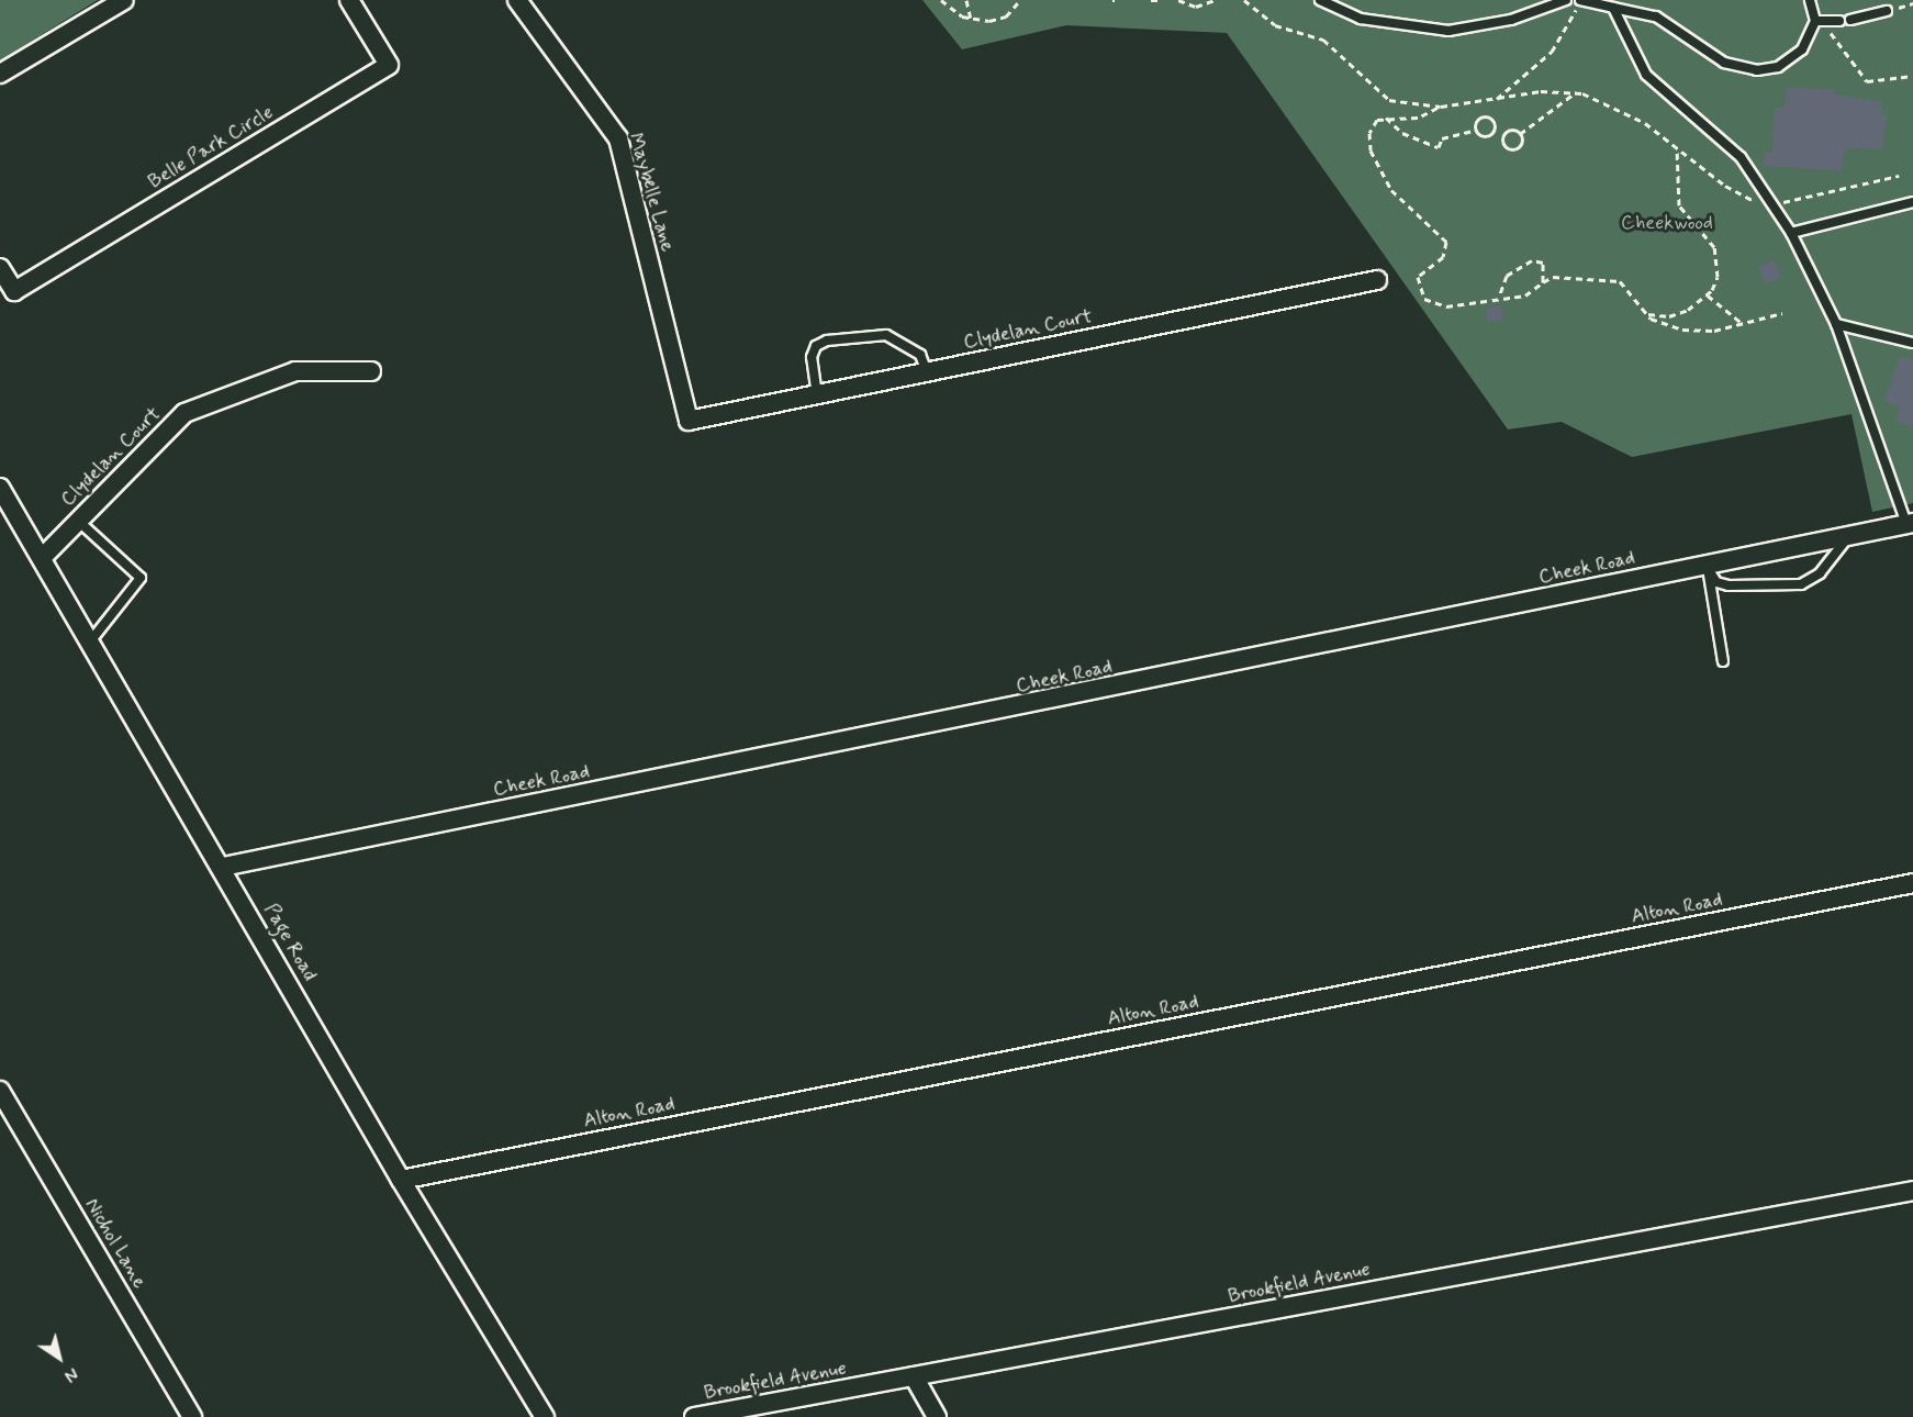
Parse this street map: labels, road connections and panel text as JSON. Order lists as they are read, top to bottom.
{
  "streets": {
    "street": [
      "Belle Park Circle",
      "Maybelle Lane",
      "Clydelan Court",
      "Cheek Road",
      "Alton Road",
      "Page Road",
      "Nichol Lane",
      "Brookfield Avenue"
    ]
  },
  "crossings": [
    ["Maybelle Lane", "Clydelan Court"],
    ["Clydelan Court", "Page Road"],
    ["Cheek Road", "Page Road"],
    ["Alton Road", "Page Road"]
  ],
  "parks": ["Cheekwood"],
  "north": "bottom right"
}
